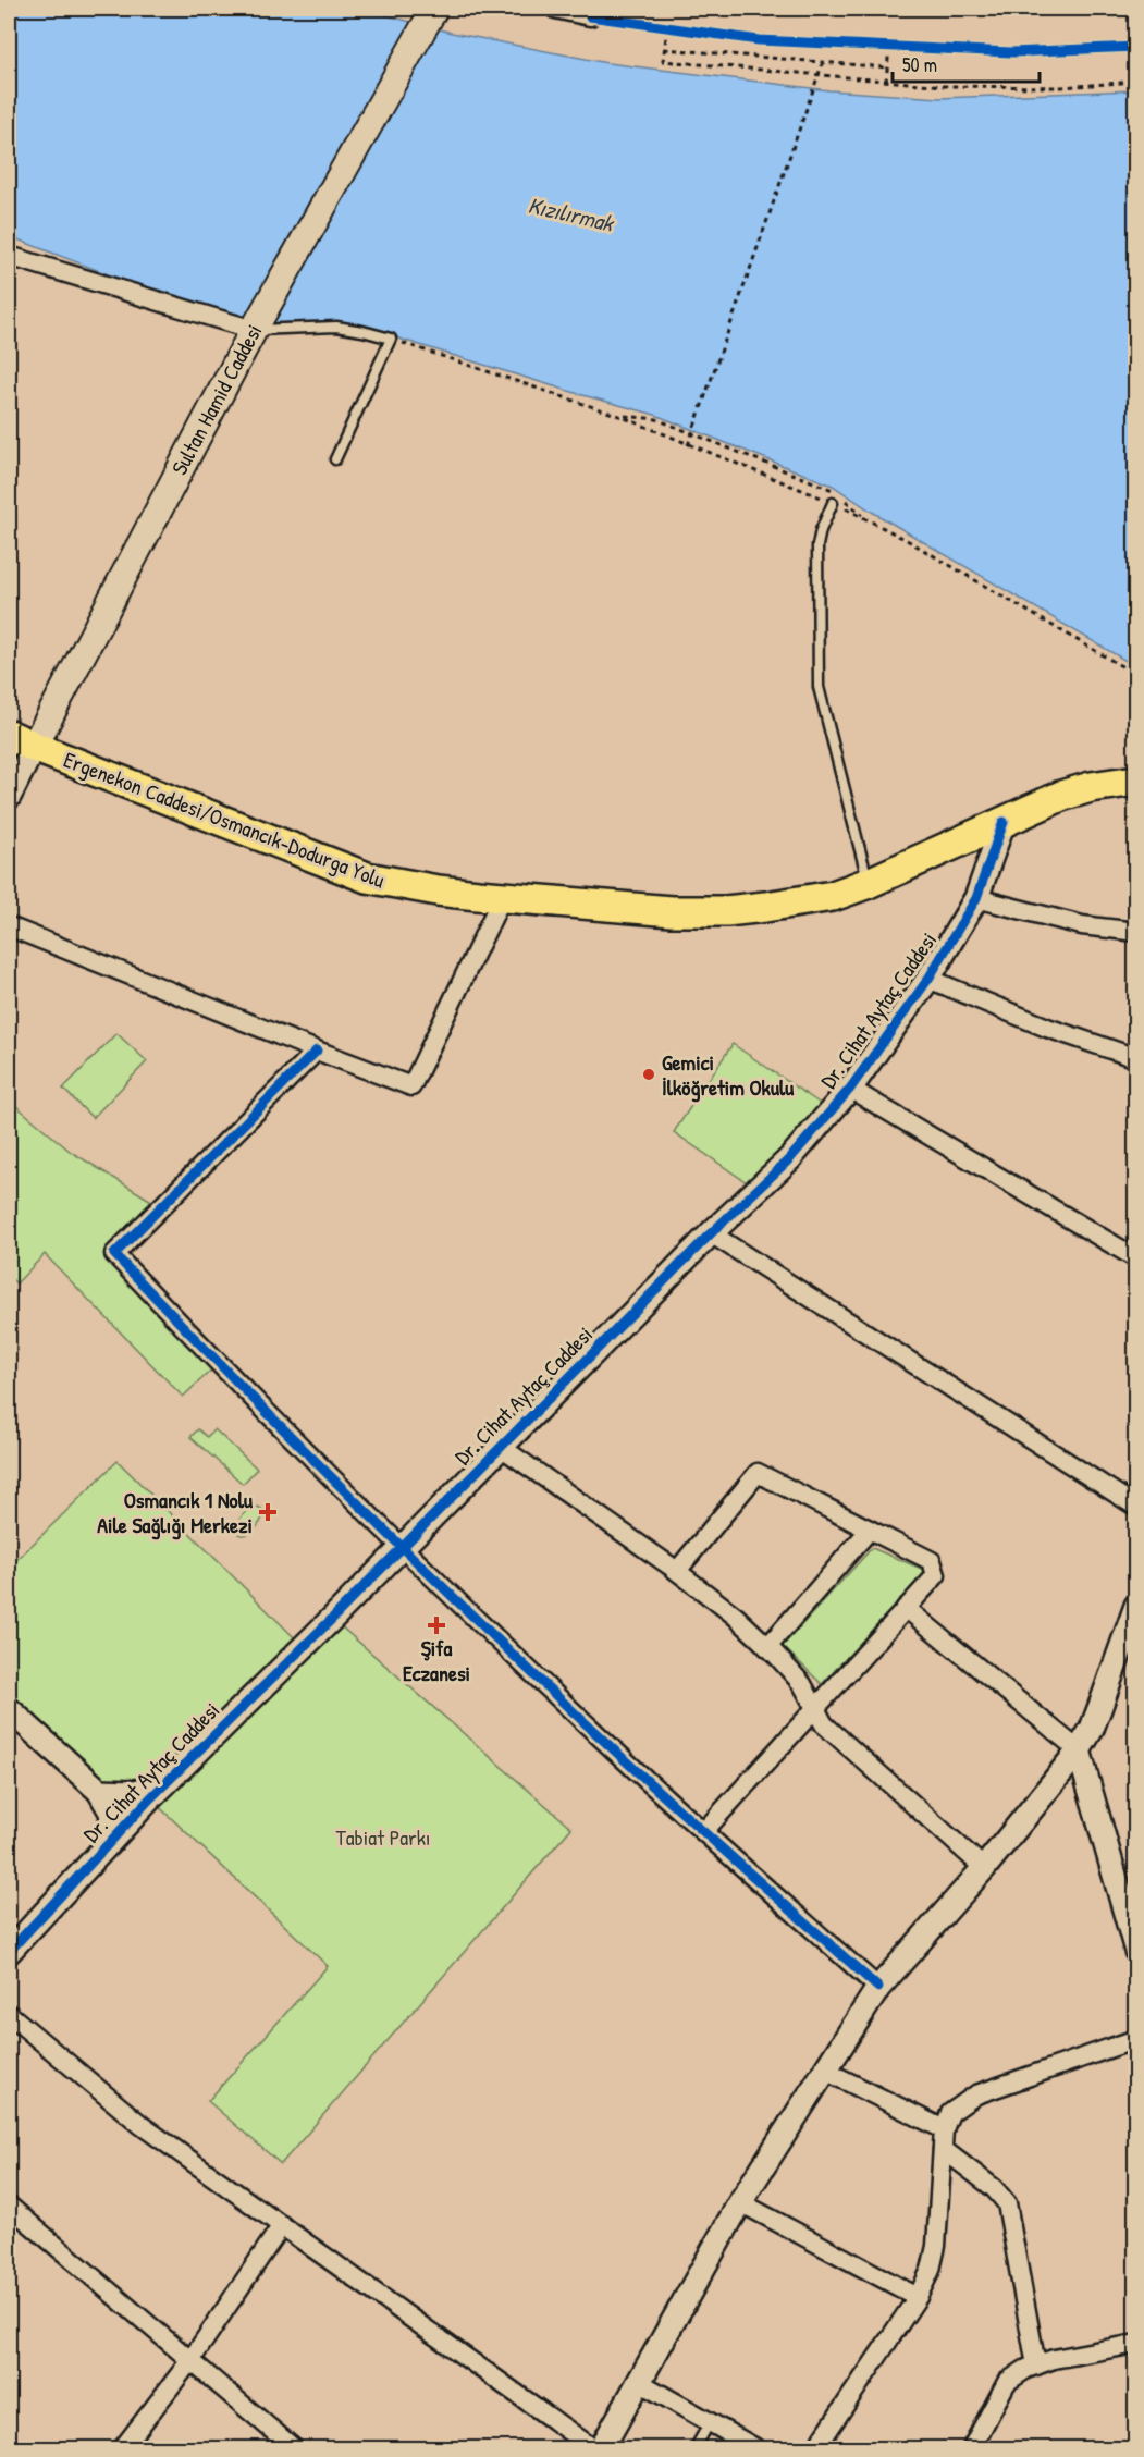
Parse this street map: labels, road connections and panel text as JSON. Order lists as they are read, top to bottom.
{
  "streets": {
    "main road": ["Sultan Hamid Caddesi", "Ergenekon Caddesi/Osmancık-Dodurga Yolu"],
    "street": ["Dr. Cihat Aytaç Caddesi"]
  },
  "crossings": [
    ["Sultan Hamid Caddesi", "Ergenekon Caddesi/Osmancık-Dodurga Yolu"],
    ["Ergenekon Caddesi/Osmancık-Dodurga Yolu", "Dr. Cihat Aytaç Caddesi"]
  ],
  "water": ["Kızılırmak"],
  "parks": ["Tabiat Parkı"],
  "places": {
    "other": ["Gemici İlköğretim Okulu"],
    "health": ["Osmancık 1 Nolu Aile Sağlığı Merkezi", "Şifa Eczanesi"]
  },
  "scale_bar": "50 m"
}
